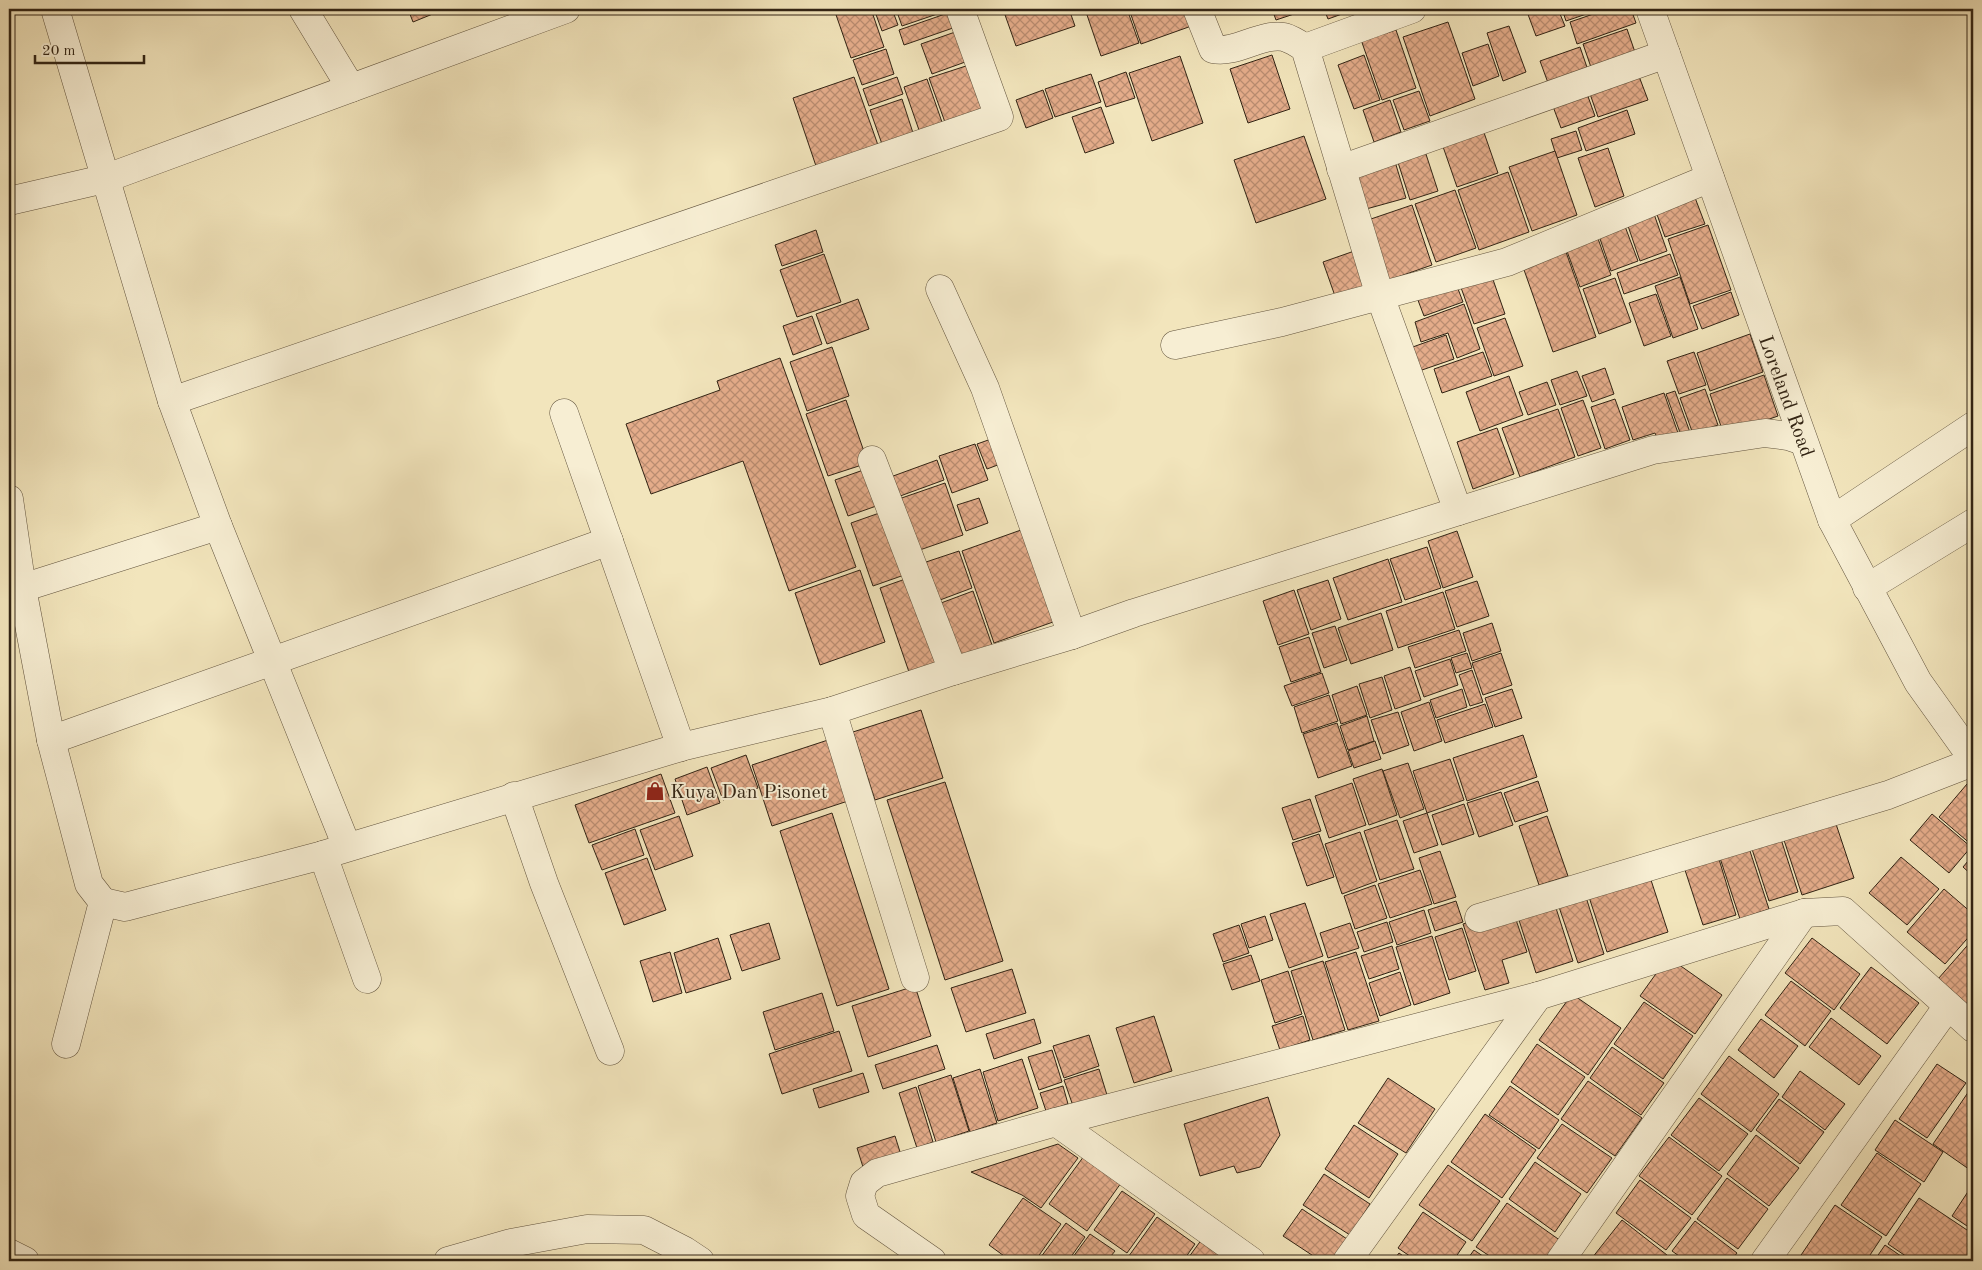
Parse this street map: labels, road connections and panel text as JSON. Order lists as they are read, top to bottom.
{
  "streets": {
    "street": ["Loreland Road"]
  },
  "places": {
    "shop": ["Kuya Dan Pisonet"]
  },
  "scale_bar": "20 m"
}
